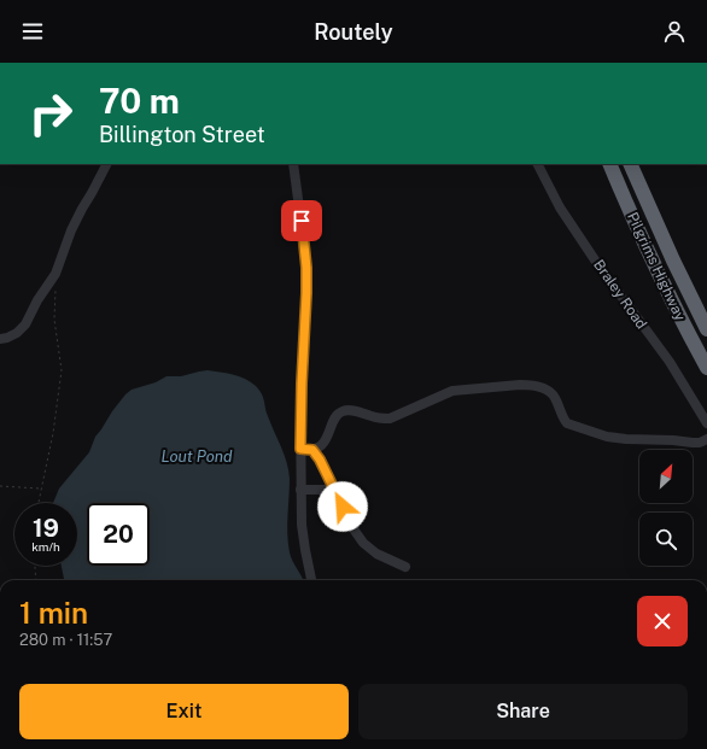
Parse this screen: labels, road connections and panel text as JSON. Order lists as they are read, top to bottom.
{
  "streets": {
    "highway": ["Pilgrims Highway"],
    "street": ["Braley Road"]
  },
  "water": ["Lout Pond"],
  "north": "top right",
  "page": {
    "header": "Routely",
    "turn": ["70 m", "Billington Street"],
    "speed": "19 km/h",
    "limit": "20",
    "heading": ["1 min", "280 m · 11:57"],
    "buttons": ["Exit", "Share"]
  }
}
